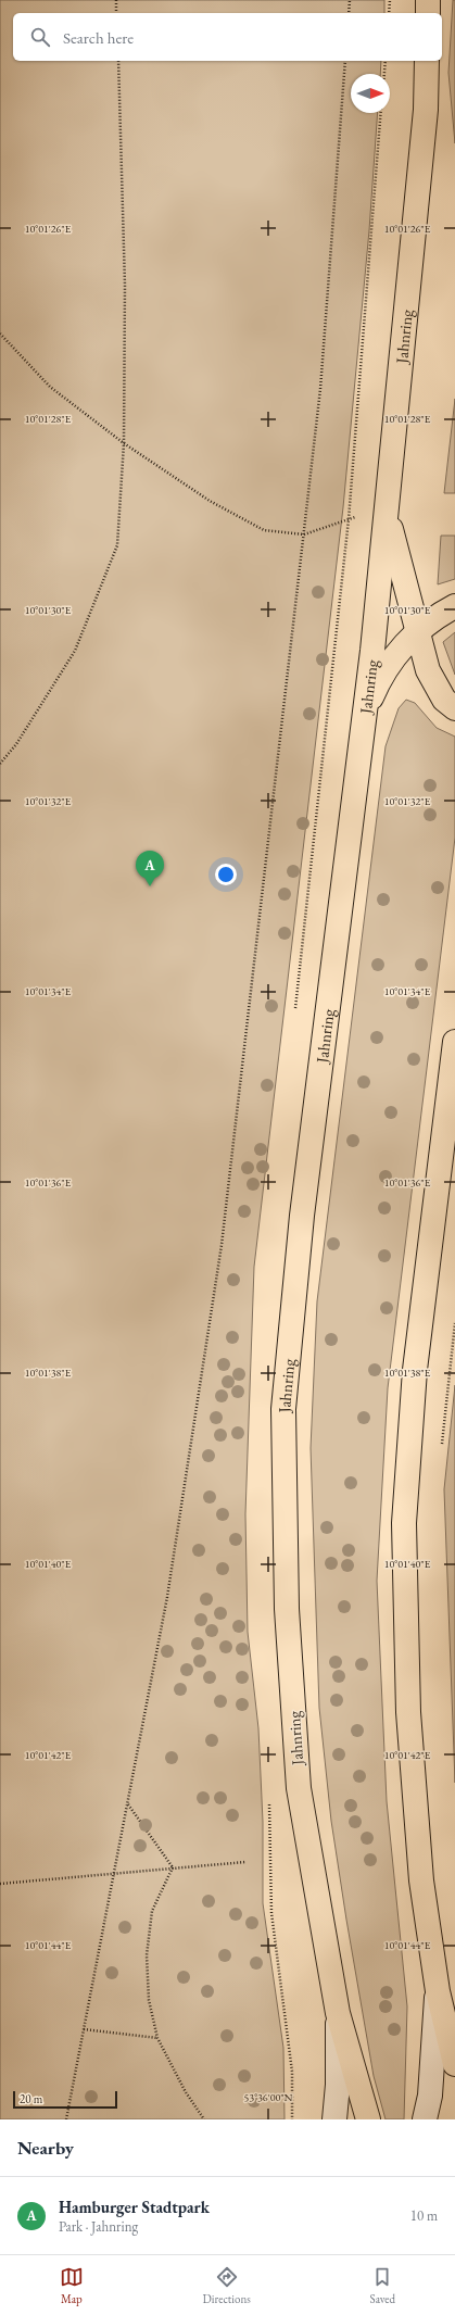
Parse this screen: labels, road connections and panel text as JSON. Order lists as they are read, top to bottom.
{
  "streets": {
    "main road": ["Jahnring"]
  },
  "scale_bar": "20 m",
  "north": "right",
  "page": {
    "search": "Search here",
    "pins": "A",
    "scale": "20 m",
    "heading": "Nearby",
    "list": [
      {
        "mark": "A",
        "name": "Hamburger Stadtpark",
        "note": "Park · Jahnring",
        "value": "10 m"
      }
    ],
    "nav": ["Map", "Directions", "Saved"]
  },
  "coordinates": [
    "10°01'26\"E",
    "10°01'28\"E",
    "10°01'30\"E",
    "10°01'32\"E",
    "10°01'34\"E",
    "10°01'36\"E",
    "10°01'38\"E",
    "10°01'40\"E",
    "10°01'42\"E",
    "10°01'44\"E",
    "53°36'00\"N"
  ]
}
